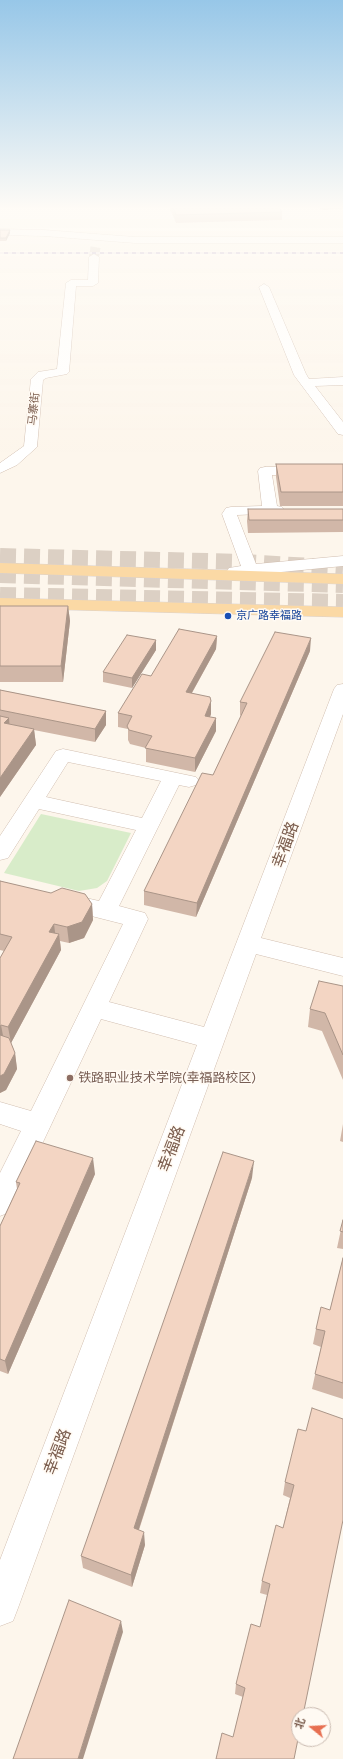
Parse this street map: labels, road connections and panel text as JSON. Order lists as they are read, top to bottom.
{
  "streets": {
    "street": ["马寨街", "幸福路"]
  },
  "places": ["京广路幸福路", "铁路职业技术学院(幸福路校区)"],
  "north": "left"
}
